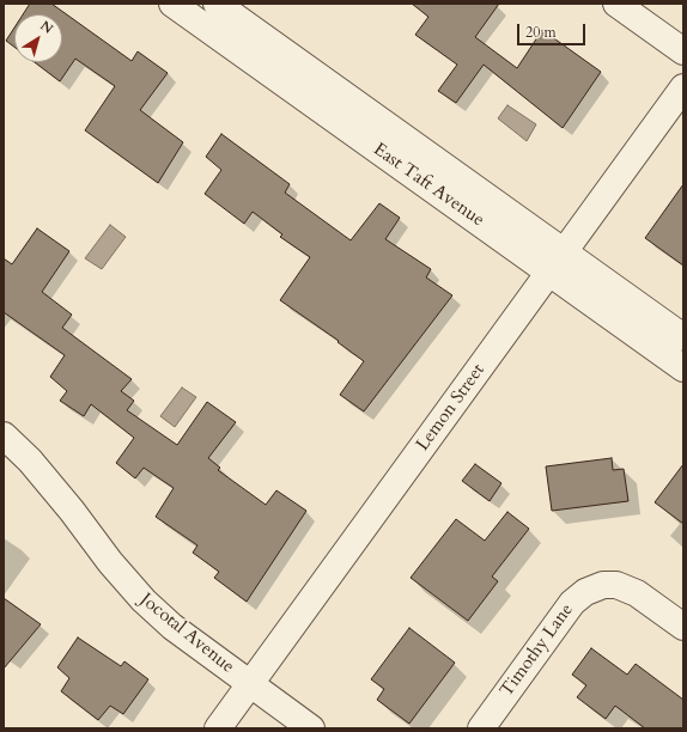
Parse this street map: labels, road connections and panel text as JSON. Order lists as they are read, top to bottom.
{
  "streets": {
    "street": [
      "East Taft Avenue",
      "Lemon Street",
      "Jocotal Avenue",
      "Timothy Lane"
    ]
  },
  "crossings": [
    ["East Taft Avenue", "Lemon Street"],
    ["Lemon Street", "Jocotal Avenue"]
  ],
  "scale_bar": "20 m",
  "north": "top right"
}
